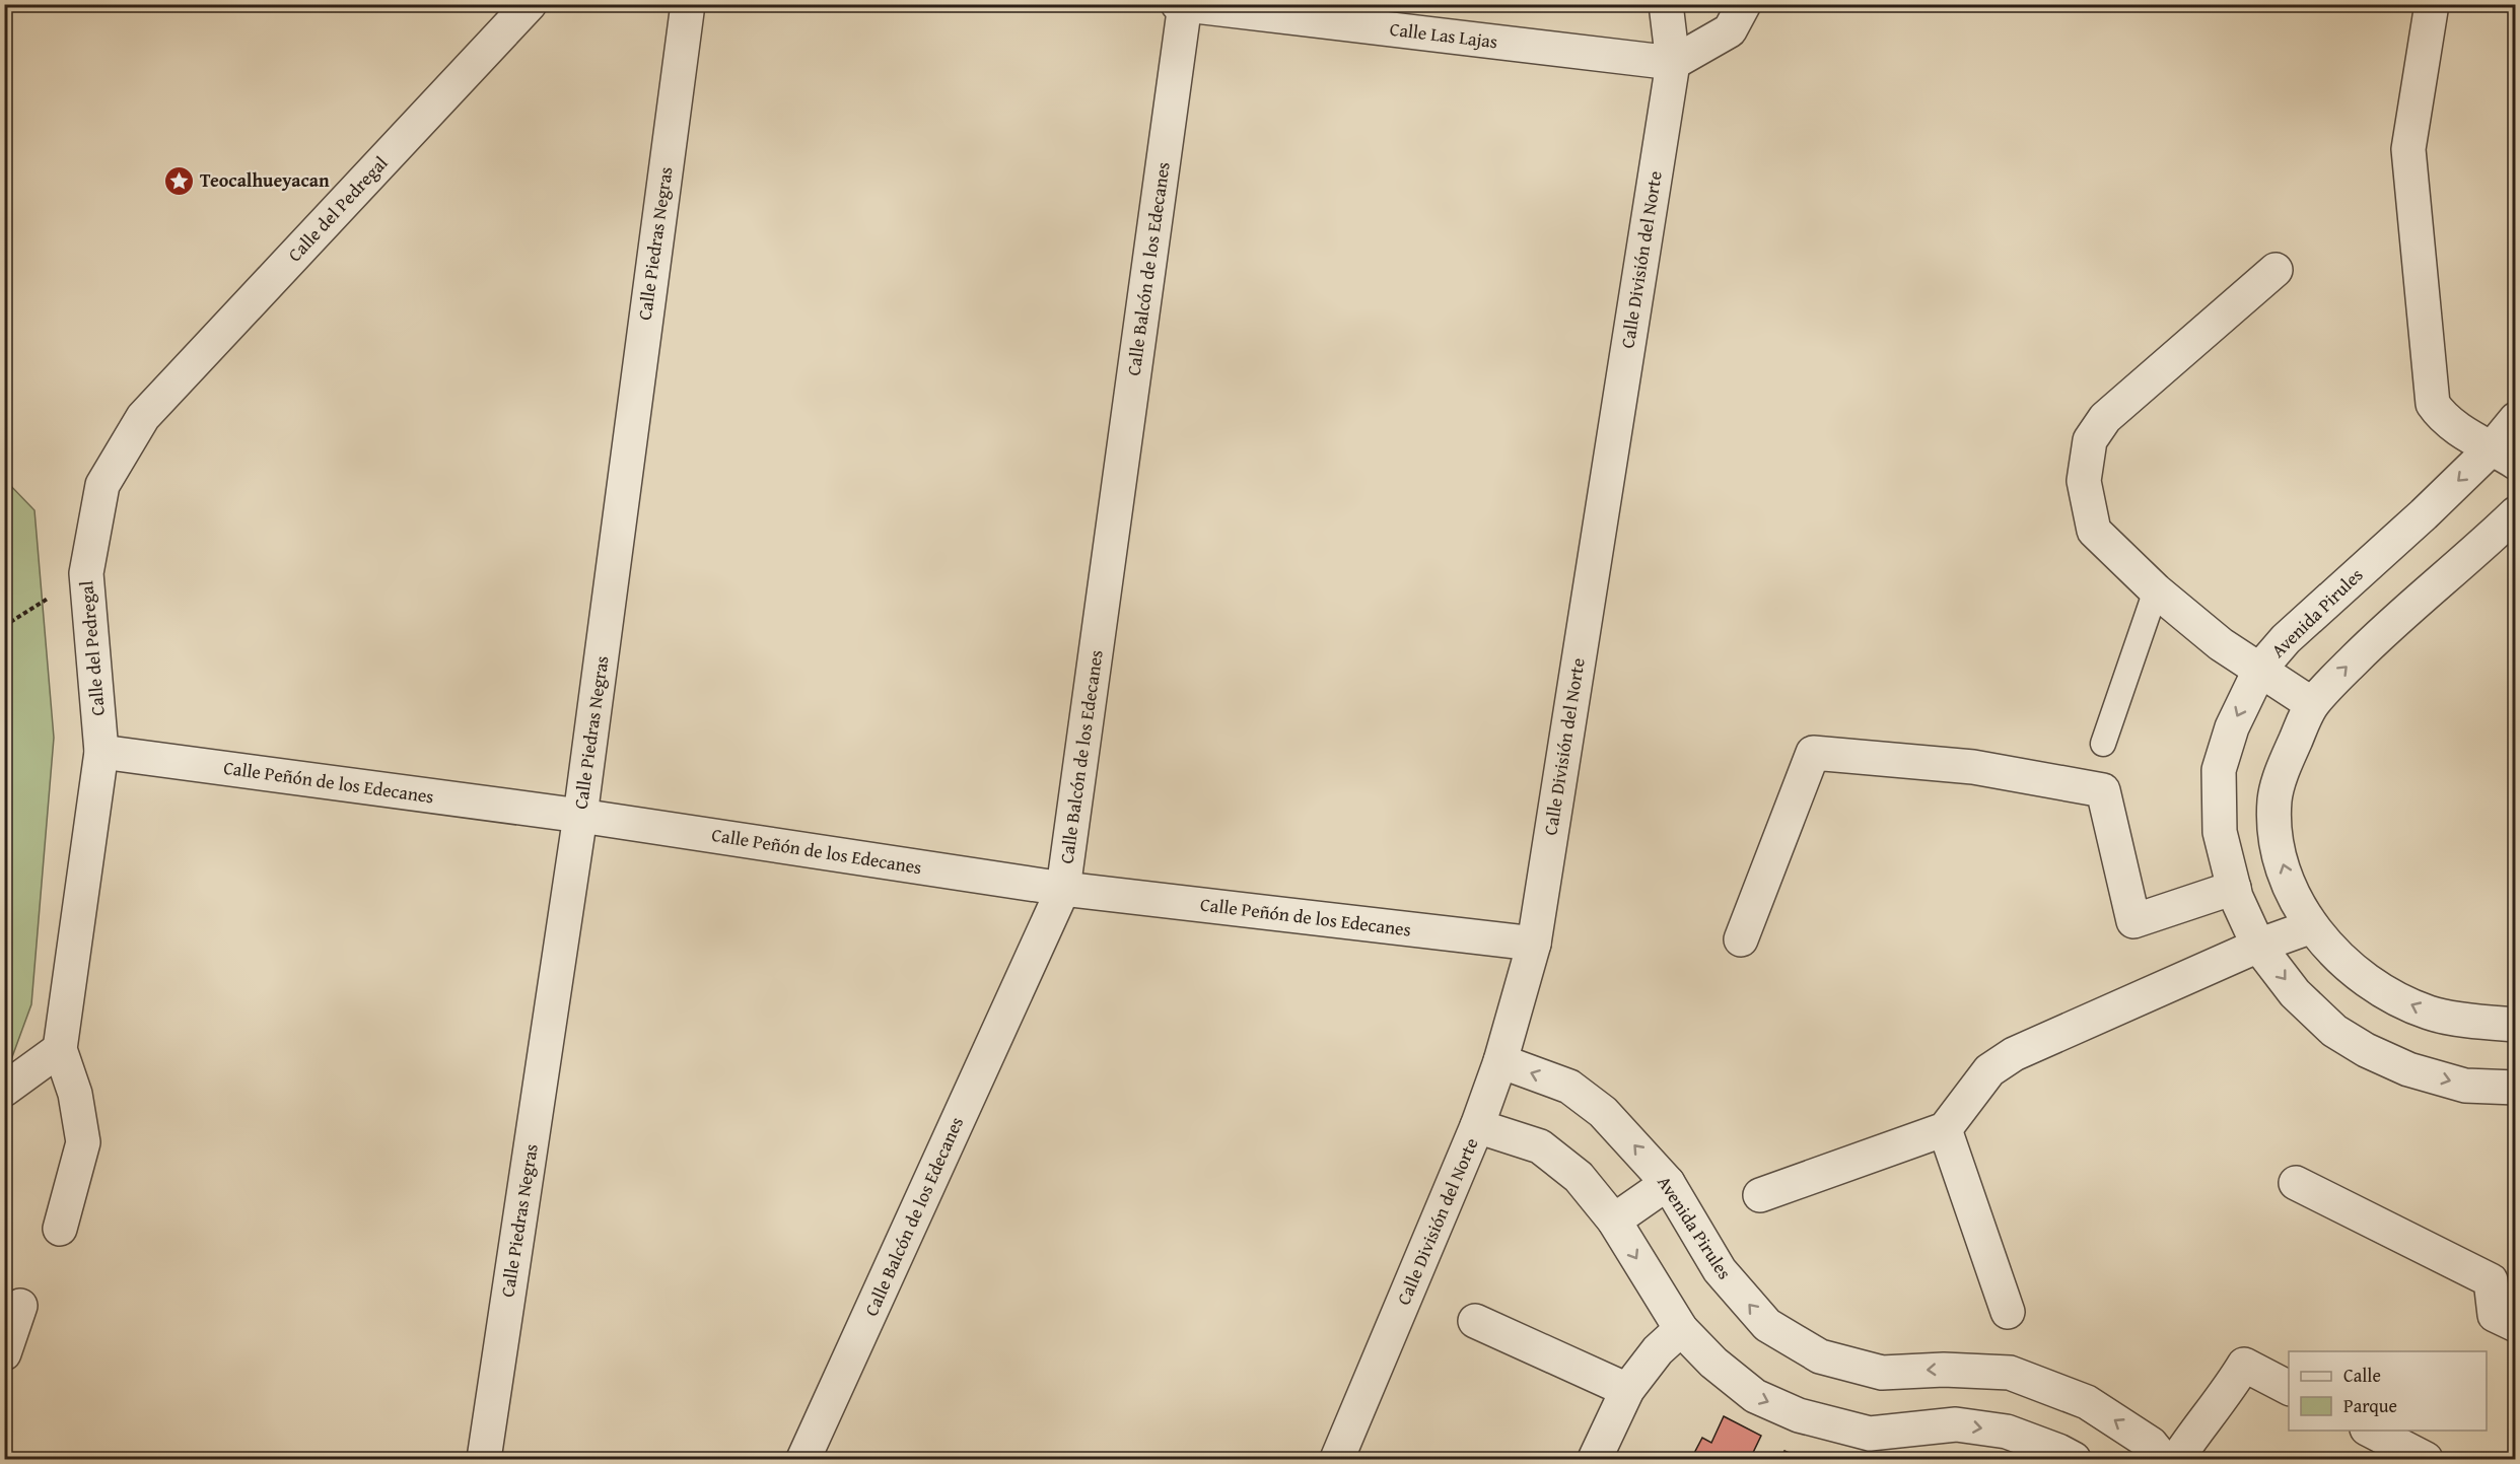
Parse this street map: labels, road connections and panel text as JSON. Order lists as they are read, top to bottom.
{
  "streets": {
    "street": [
      "Calle Las Lajas",
      "Calle del Pedregal",
      "Calle Piedras Negras",
      "Calle División del Norte",
      "Calle Balcón de los Edecanes",
      "Avenida Pirules",
      "Calle Peñón de los Edecanes"
    ]
  },
  "crossings": [
    ["Calle Las Lajas", "Calle División del Norte"],
    ["Calle Las Lajas", "Calle Balcón de los Edecanes"],
    ["Calle del Pedregal", "Calle Peñón de los Edecanes"],
    ["Calle Piedras Negras", "Calle Peñón de los Edecanes"],
    ["Calle División del Norte", "Avenida Pirules"],
    ["Calle División del Norte", "Calle Peñón de los Edecanes"],
    ["Calle Balcón de los Edecanes", "Calle Peñón de los Edecanes"]
  ],
  "places": {
    "place": ["Teocalhueyacan"]
  },
  "legend": ["Calle", "Parque"]
}
